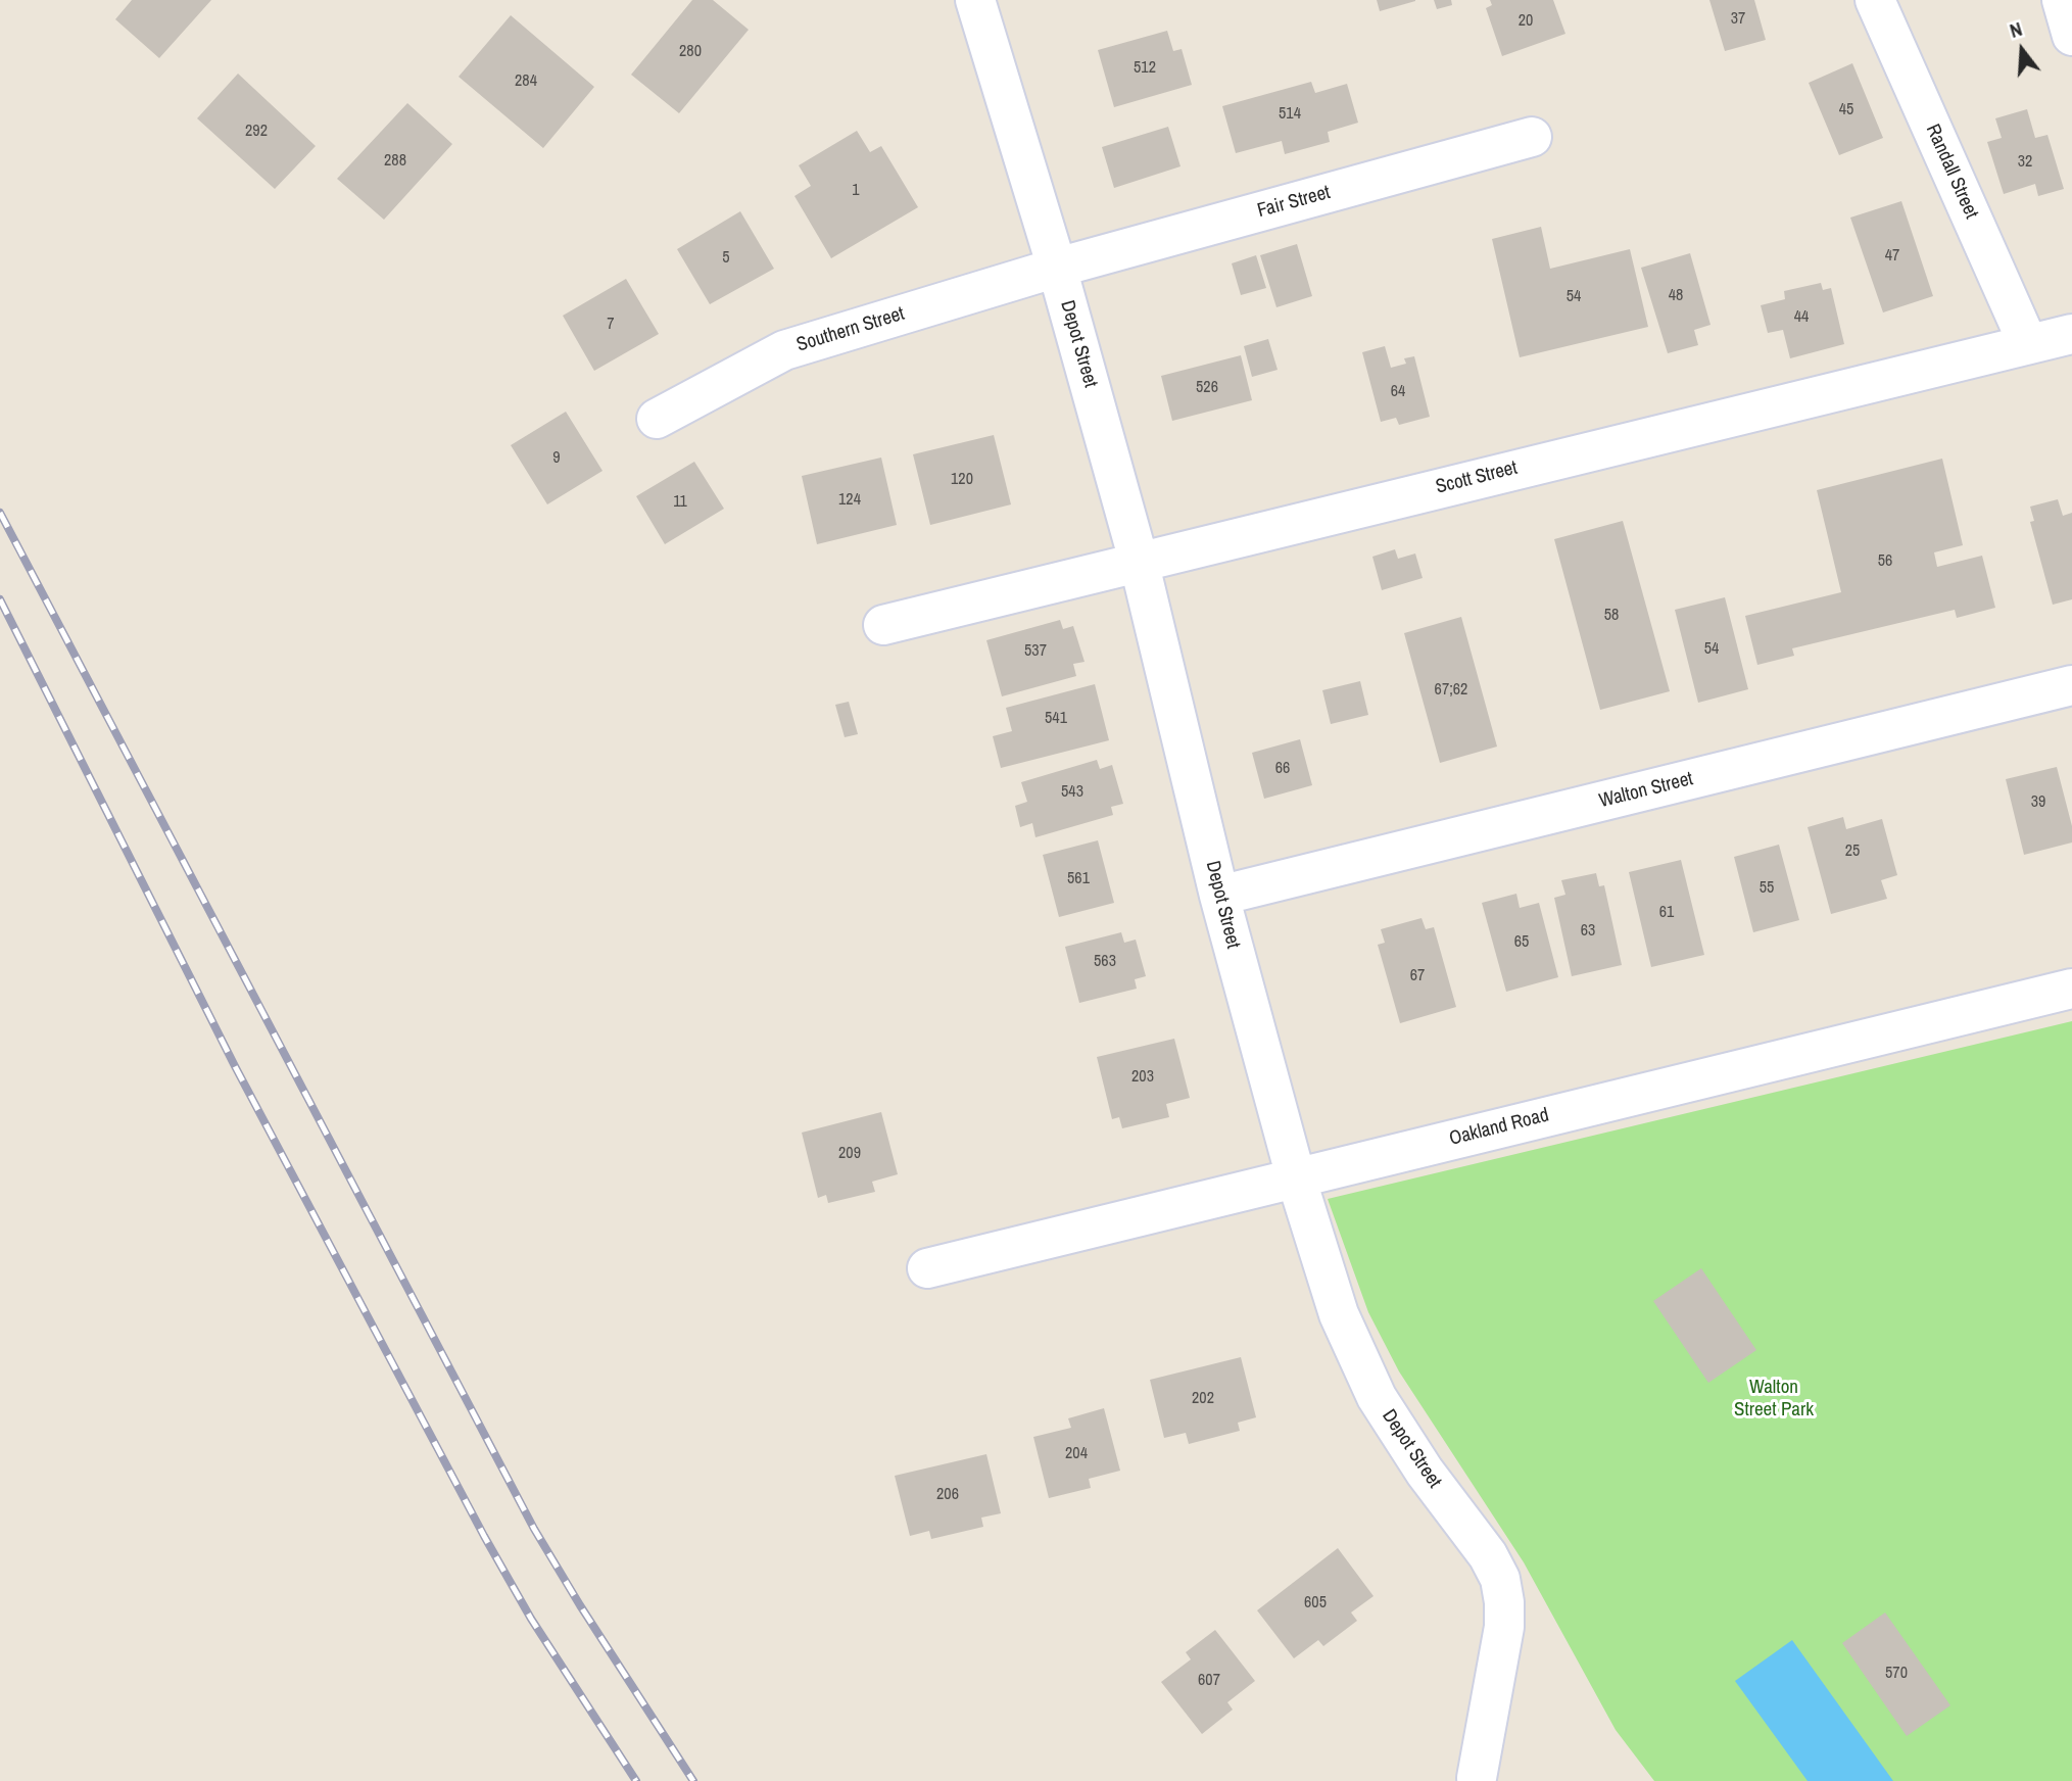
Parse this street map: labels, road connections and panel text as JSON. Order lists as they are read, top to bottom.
{
  "streets": {
    "street": [
      "Randall Street",
      "Fair Street",
      "Southern Street",
      "Depot Street",
      "Scott Street",
      "Walton Street",
      "Oakland Road"
    ]
  },
  "crossings": [
    ["Randall Street", "Scott Street"],
    ["Fair Street", "Southern Street"],
    ["Fair Street", "Depot Street"],
    ["Southern Street", "Depot Street"],
    ["Depot Street", "Scott Street"],
    ["Depot Street", "Walton Street"],
    ["Depot Street", "Oakland Road"]
  ],
  "parks": ["Walton Street Park"],
  "house_numbers": [
    "37",
    "20",
    "280",
    "512",
    "284",
    "45",
    "514",
    "292",
    "288",
    "32",
    "1",
    "47",
    "5",
    "48",
    "54",
    "44",
    "7",
    "526",
    "64",
    "9",
    "120",
    "124",
    "11",
    "56",
    "58",
    "54",
    "537",
    "67;62",
    "541",
    "66",
    "543",
    "39",
    "25",
    "561",
    "55",
    "61",
    "63",
    "65",
    "563",
    "67",
    "203",
    "209",
    "202",
    "204",
    "206",
    "605",
    "570",
    "607"
  ],
  "north": "top"
}
